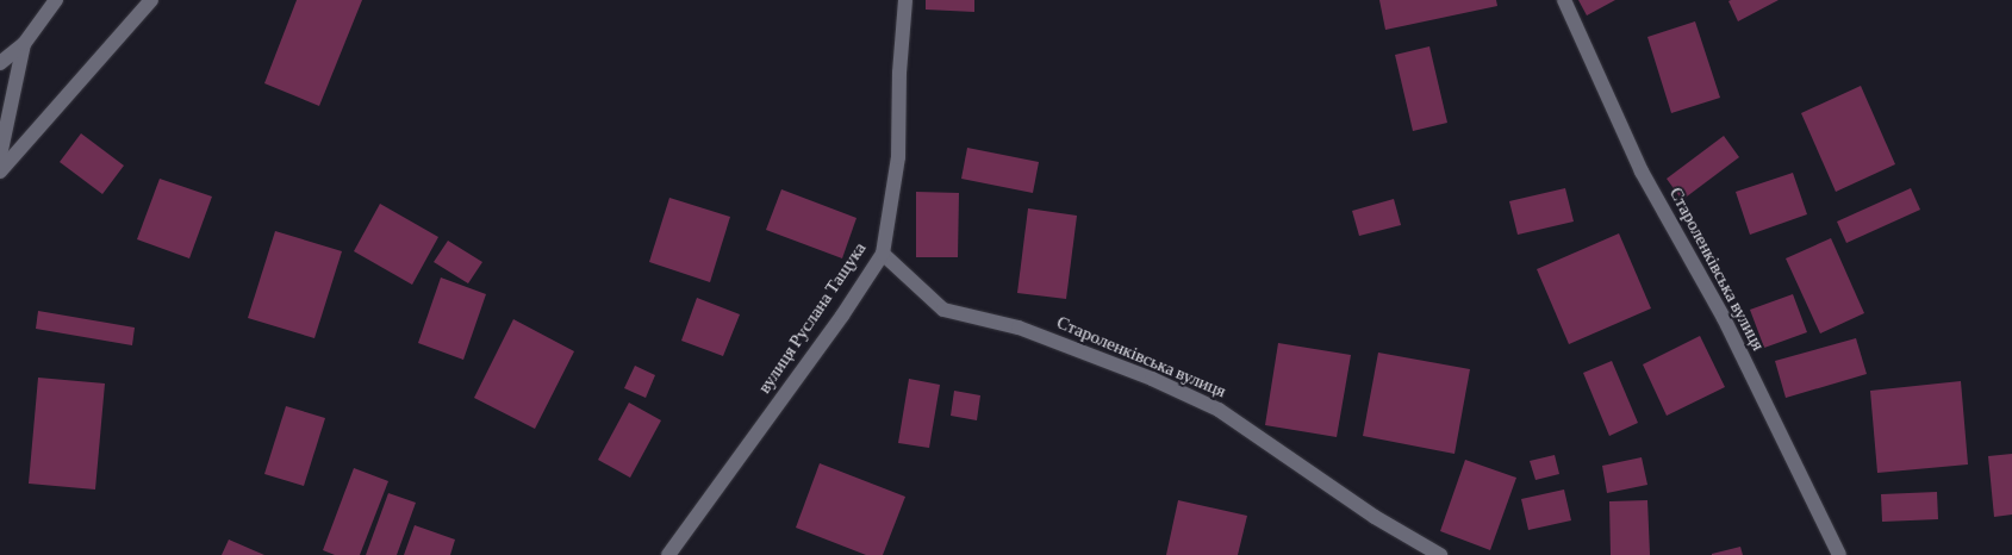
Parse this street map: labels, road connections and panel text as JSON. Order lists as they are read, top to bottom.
{
  "streets": {
    "street": ["Староленківська вулиця", "вулиця Руслана Тащука"]
  },
  "crossings": [
    ["Староленківська вулиця", "вулиця Руслана Тащука"]
  ]
}
